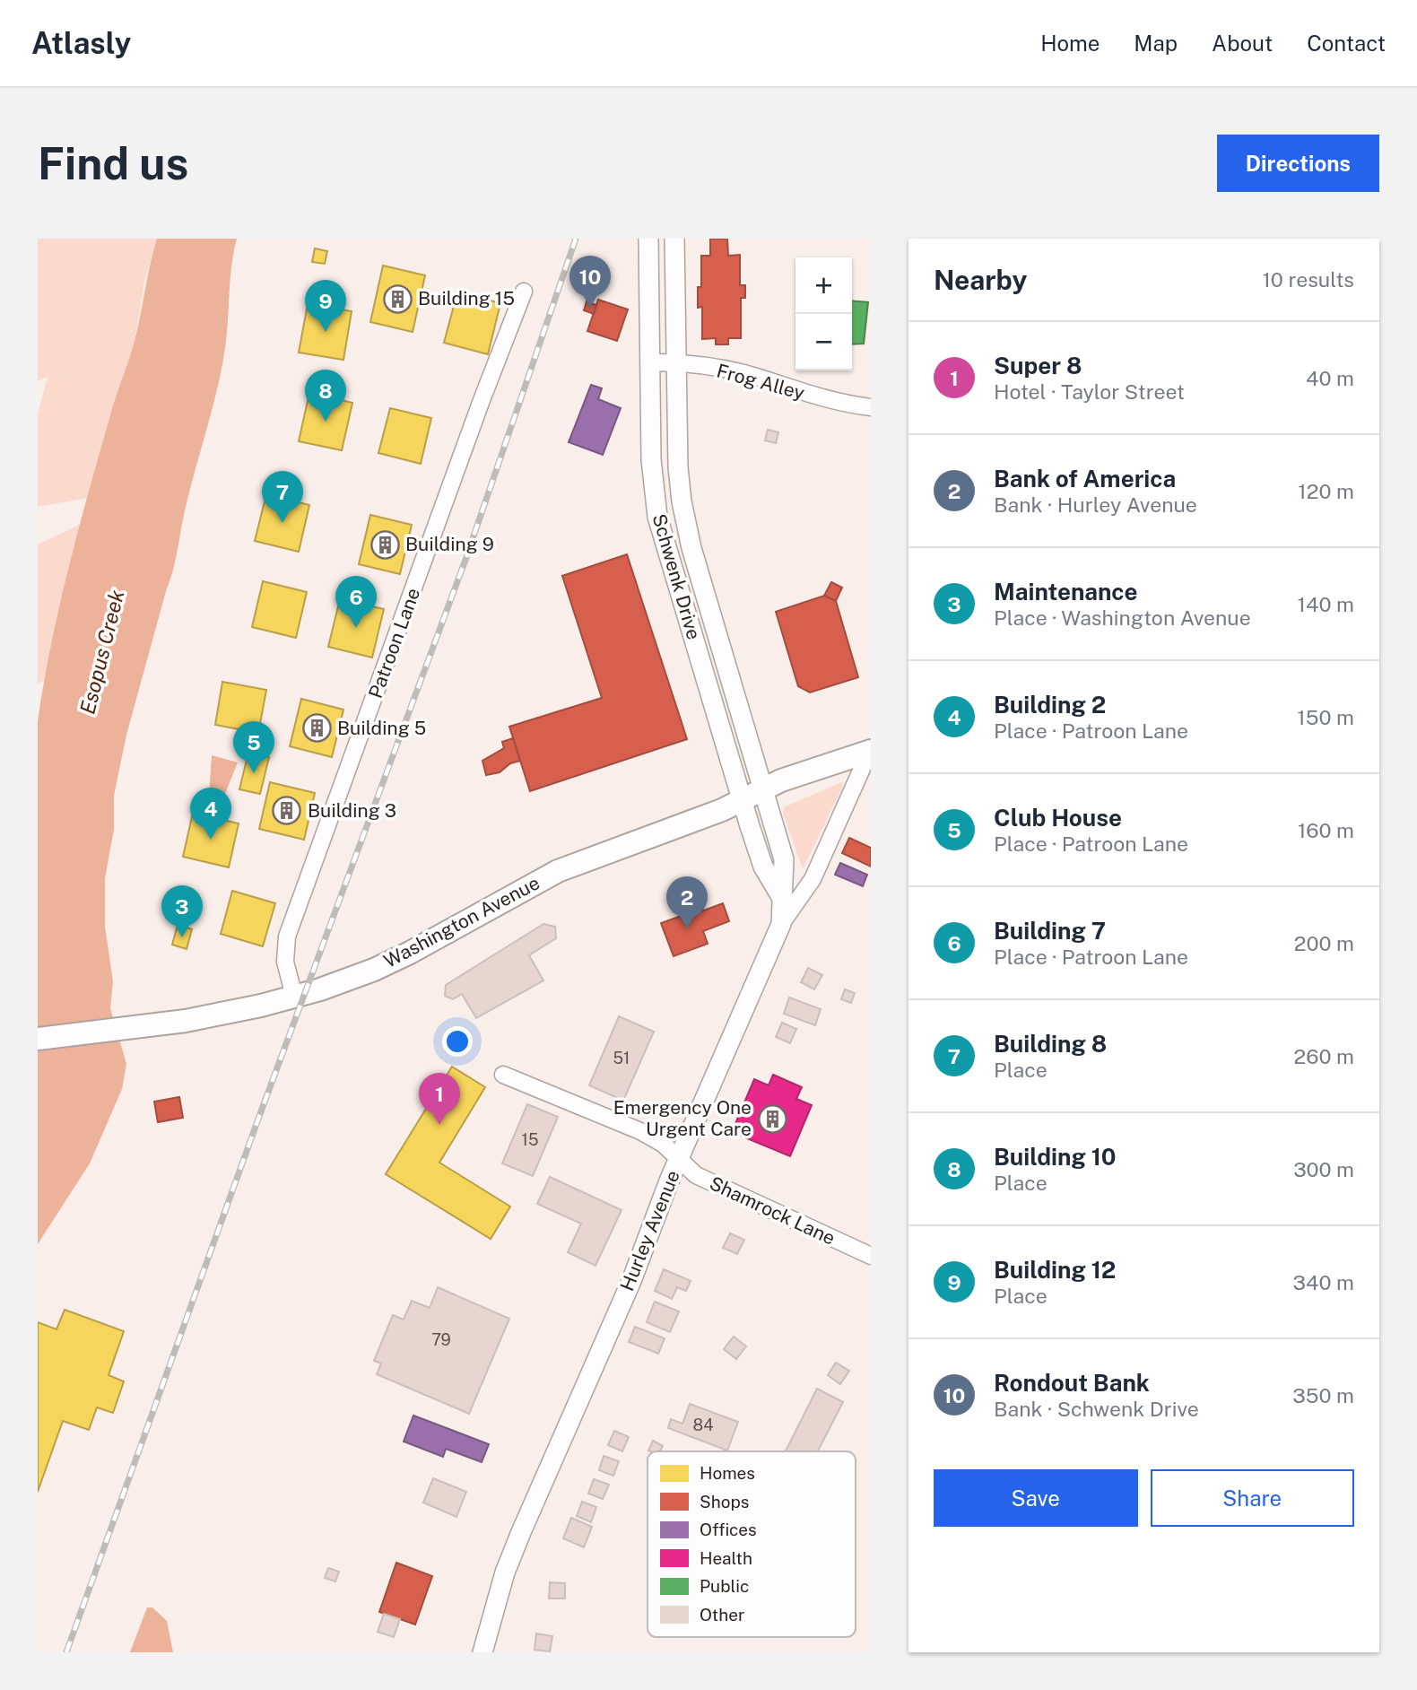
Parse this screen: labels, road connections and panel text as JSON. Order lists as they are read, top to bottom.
{
  "streets": {
    "main road": ["Washington Avenue"],
    "street": [
      "Frog Alley",
      "Schwenk Drive",
      "Patroon Lane",
      "Shamrock Lane",
      "Hurley Avenue"
    ]
  },
  "crossings": [
    ["Frog Alley", "Schwenk Drive"],
    ["Schwenk Drive", "Washington Avenue"],
    ["Schwenk Drive", "Hurley Avenue"],
    ["Patroon Lane", "Washington Avenue"],
    ["Washington Avenue", "Hurley Avenue"],
    ["Shamrock Lane", "Hurley Avenue"]
  ],
  "water": ["Esopus Creek"],
  "places": {
    "building": [
      "Building 15",
      "Building 9",
      "Building 5",
      "Building 3",
      "Emergency One Urgent Care"
    ]
  },
  "house_numbers": [
    "51",
    "15",
    "79",
    "84"
  ],
  "legend": [
    "Homes",
    "Shops",
    "Offices",
    "Health",
    "Public",
    "Other"
  ],
  "page": {
    "header": "Atlasly",
    "nav": [
      "Home",
      "Map",
      "About",
      "Contact"
    ],
    "buttons": [
      "Directions",
      ["Save", "Share"]
    ],
    "title": "Find us",
    "heading": ["Nearby", "10 results"],
    "pins": [
      "10",
      "9",
      "8",
      "7",
      "6",
      "5",
      "4",
      "2",
      "3",
      "1"
    ],
    "map_buttons": ["+", "−"],
    "list": [
      {
        "mark": "1",
        "name": "Super 8",
        "note": "Hotel · Taylor Street",
        "value": "40 m"
      },
      {
        "mark": "2",
        "name": "Bank of America",
        "note": "Bank · Hurley Avenue",
        "value": "120 m"
      },
      {
        "mark": "3",
        "name": "Maintenance",
        "note": "Place · Washington Avenue",
        "value": "140 m"
      },
      {
        "mark": "4",
        "name": "Building 2",
        "note": "Place · Patroon Lane",
        "value": "150 m"
      },
      {
        "mark": "5",
        "name": "Club House",
        "note": "Place · Patroon Lane",
        "value": "160 m"
      },
      {
        "mark": "6",
        "name": "Building 7",
        "note": "Place · Patroon Lane",
        "value": "200 m"
      },
      {
        "mark": "7",
        "name": "Building 8",
        "note": "Place",
        "value": "260 m"
      },
      {
        "mark": "8",
        "name": "Building 10",
        "note": "Place",
        "value": "300 m"
      },
      {
        "mark": "9",
        "name": "Building 12",
        "note": "Place",
        "value": "340 m"
      },
      {
        "mark": "10",
        "name": "Rondout Bank",
        "note": "Bank · Schwenk Drive",
        "value": "350 m"
      }
    ]
  }
}
